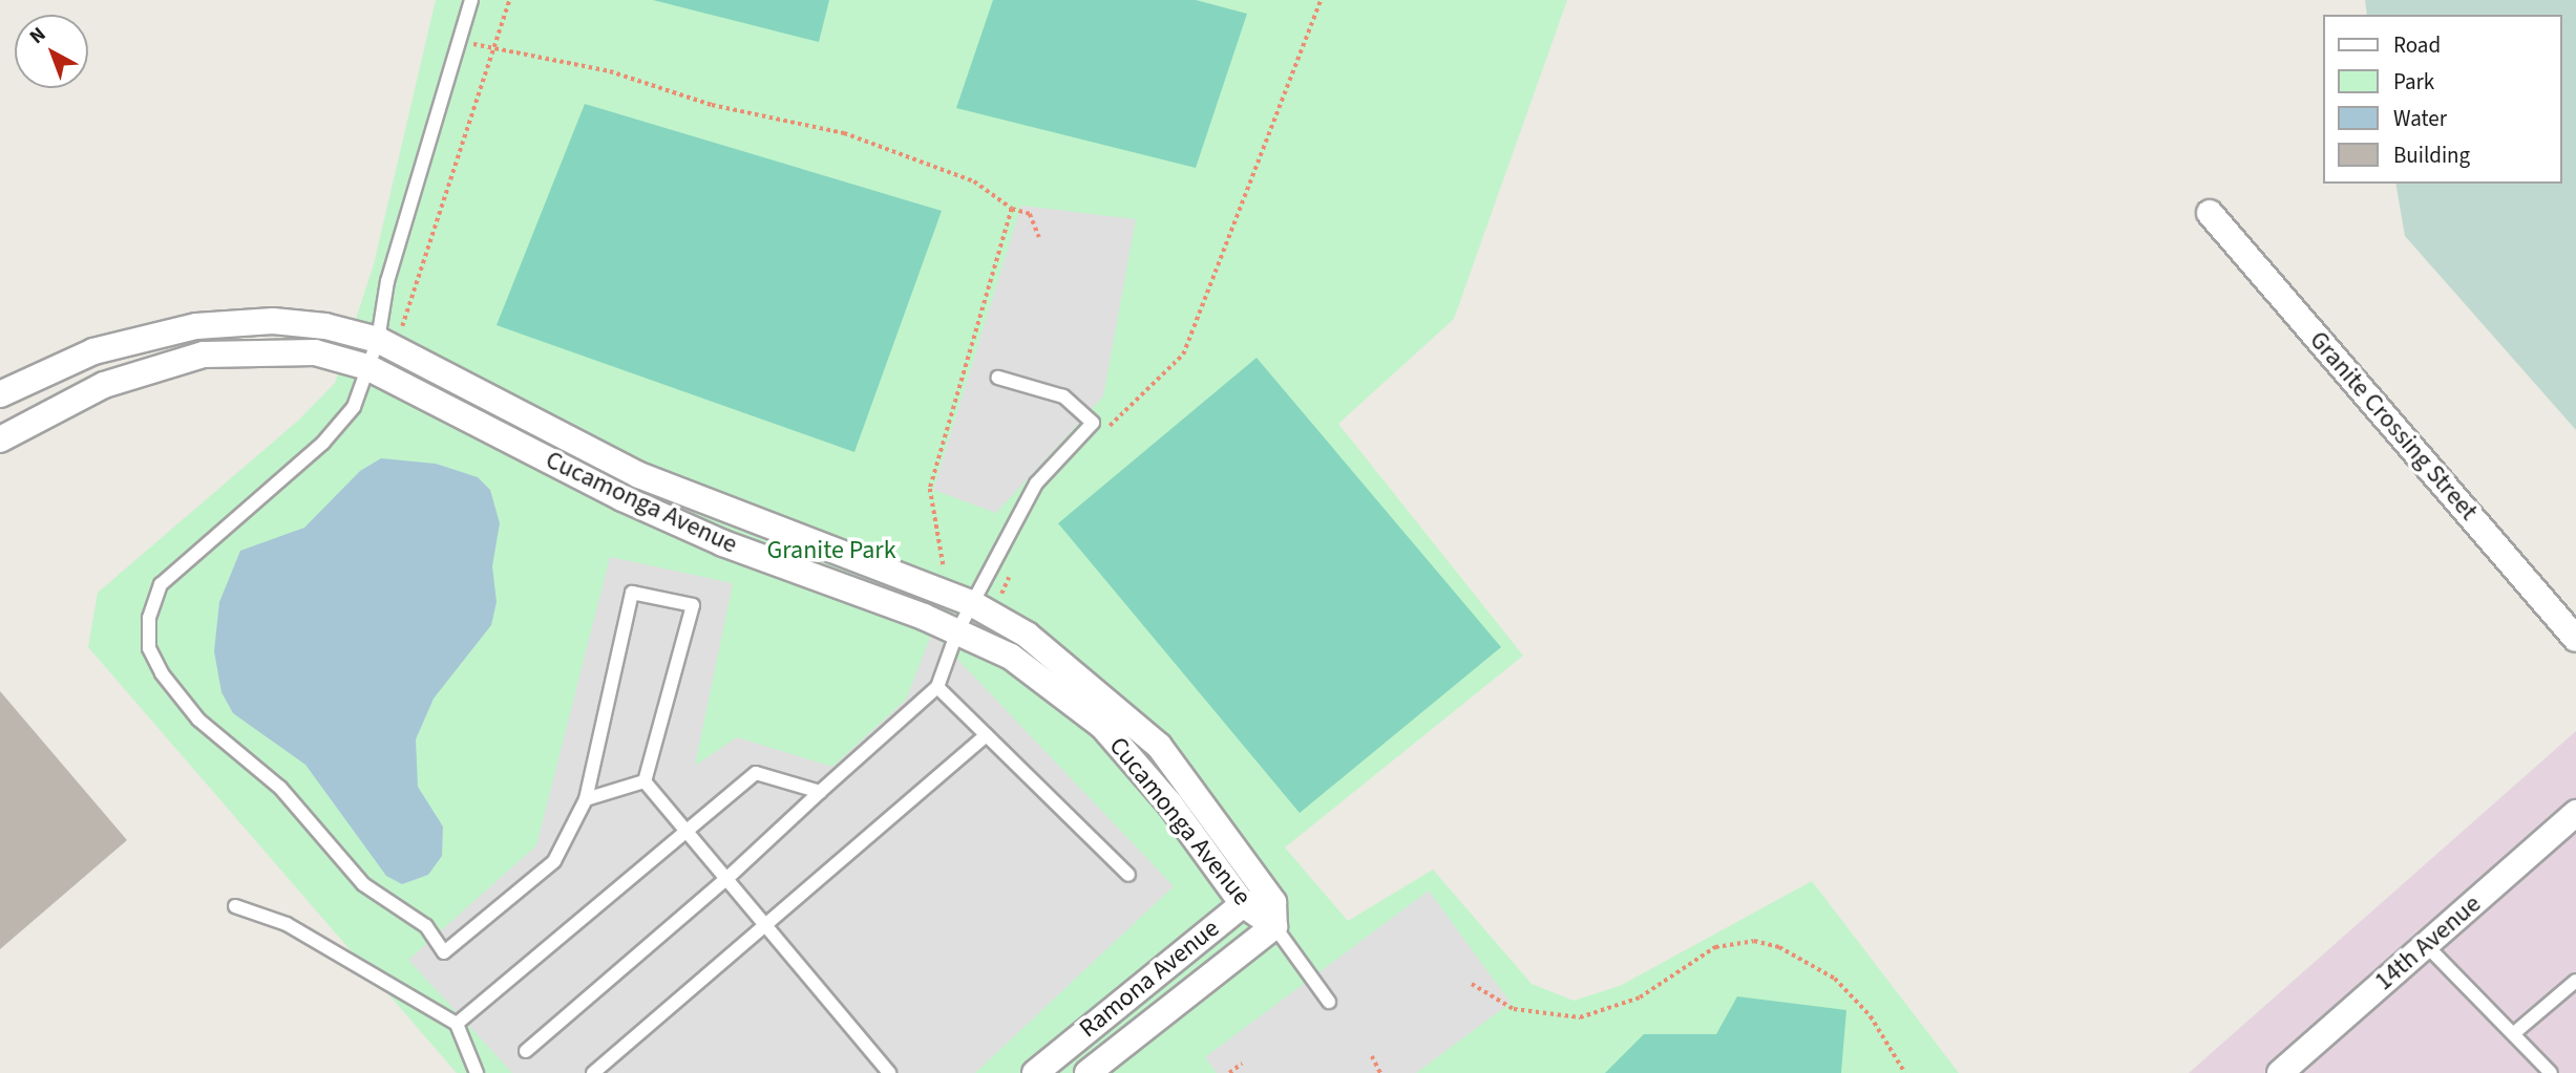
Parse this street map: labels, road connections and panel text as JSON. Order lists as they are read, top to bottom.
{
  "streets": {
    "street": [
      "Granite Crossing Street",
      "Cucamonga Avenue",
      "14th Avenue",
      "Ramona Avenue"
    ]
  },
  "crossings": [
    ["Cucamonga Avenue", "Ramona Avenue"]
  ],
  "parks": ["Granite Park"],
  "legend": [
    "Road",
    "Park",
    "Water",
    "Building"
  ],
  "north": "top left"
}
